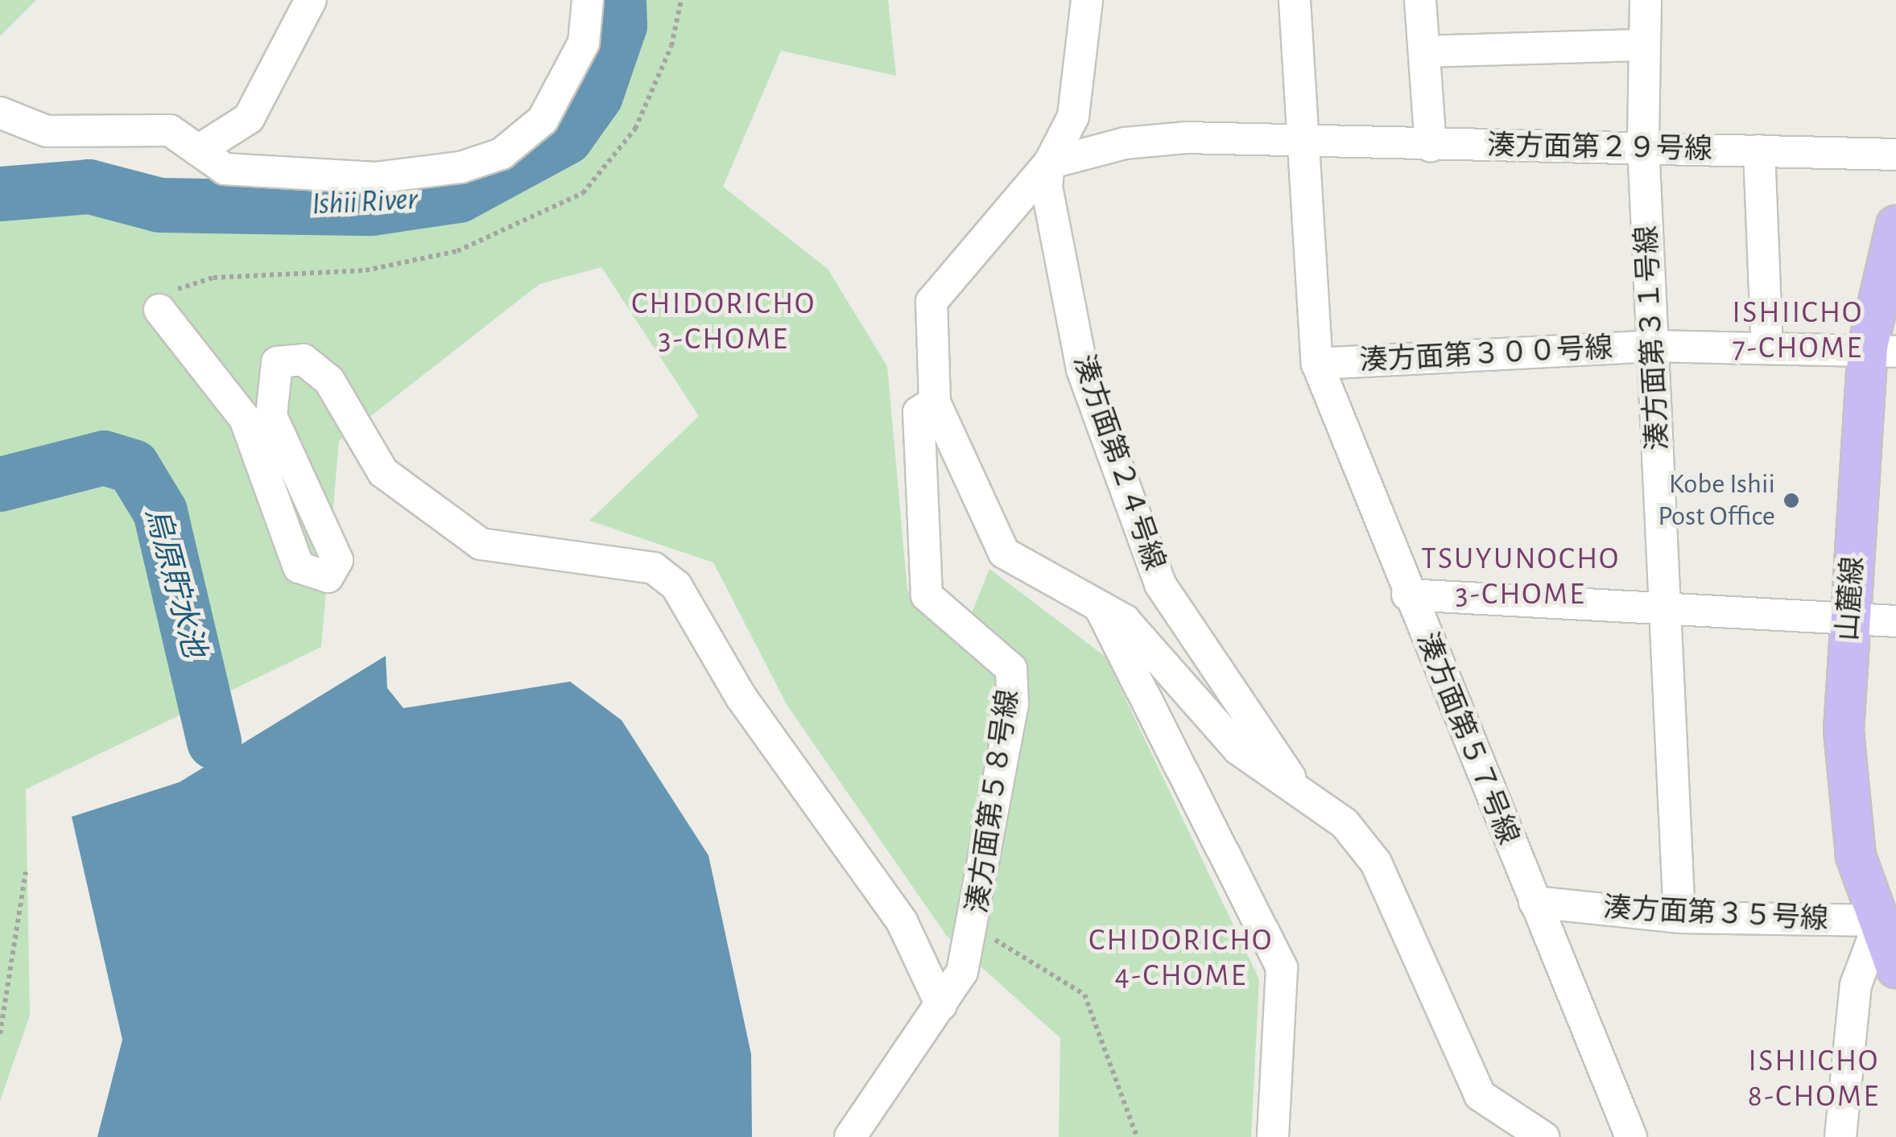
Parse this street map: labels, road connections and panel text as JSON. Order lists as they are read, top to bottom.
{
  "streets": {
    "main road": ["山麓線"],
    "street": [
      "湊方面第２９号線",
      "湊方面第３１号線",
      "湊方面第３００号線",
      "湊方面第２４号線",
      "湊方面第５７号線",
      "湊方面第５８号線",
      "湊方面第３５号線"
    ]
  },
  "crossings": [
    ["湊方面第２９号線", "湊方面第３１号線"],
    ["湊方面第２９号線", "湊方面第２４号線"],
    ["湊方面第２９号線", "湊方面第５７号線"],
    ["湊方面第３１号線", "湊方面第３００号線"],
    ["湊方面第３１号線", "湊方面第３５号線"],
    ["湊方面第３００号線", "山麓線"],
    ["湊方面第３００号線", "湊方面第５７号線"],
    ["山麓線", "湊方面第３５号線"],
    ["湊方面第５７号線", "湊方面第３５号線"]
  ],
  "districts": [
    "CHIDORICHO 3-CHOME",
    "ISHIICHO 7-CHOME",
    "TSUYUNOCHO 3-CHOME",
    "CHIDORICHO 4-CHOME",
    "ISHIICHO 8-CHOME"
  ],
  "water": ["Ishii River", "烏原貯水池"],
  "places": ["Kobe Ishii Post Office"]
}
